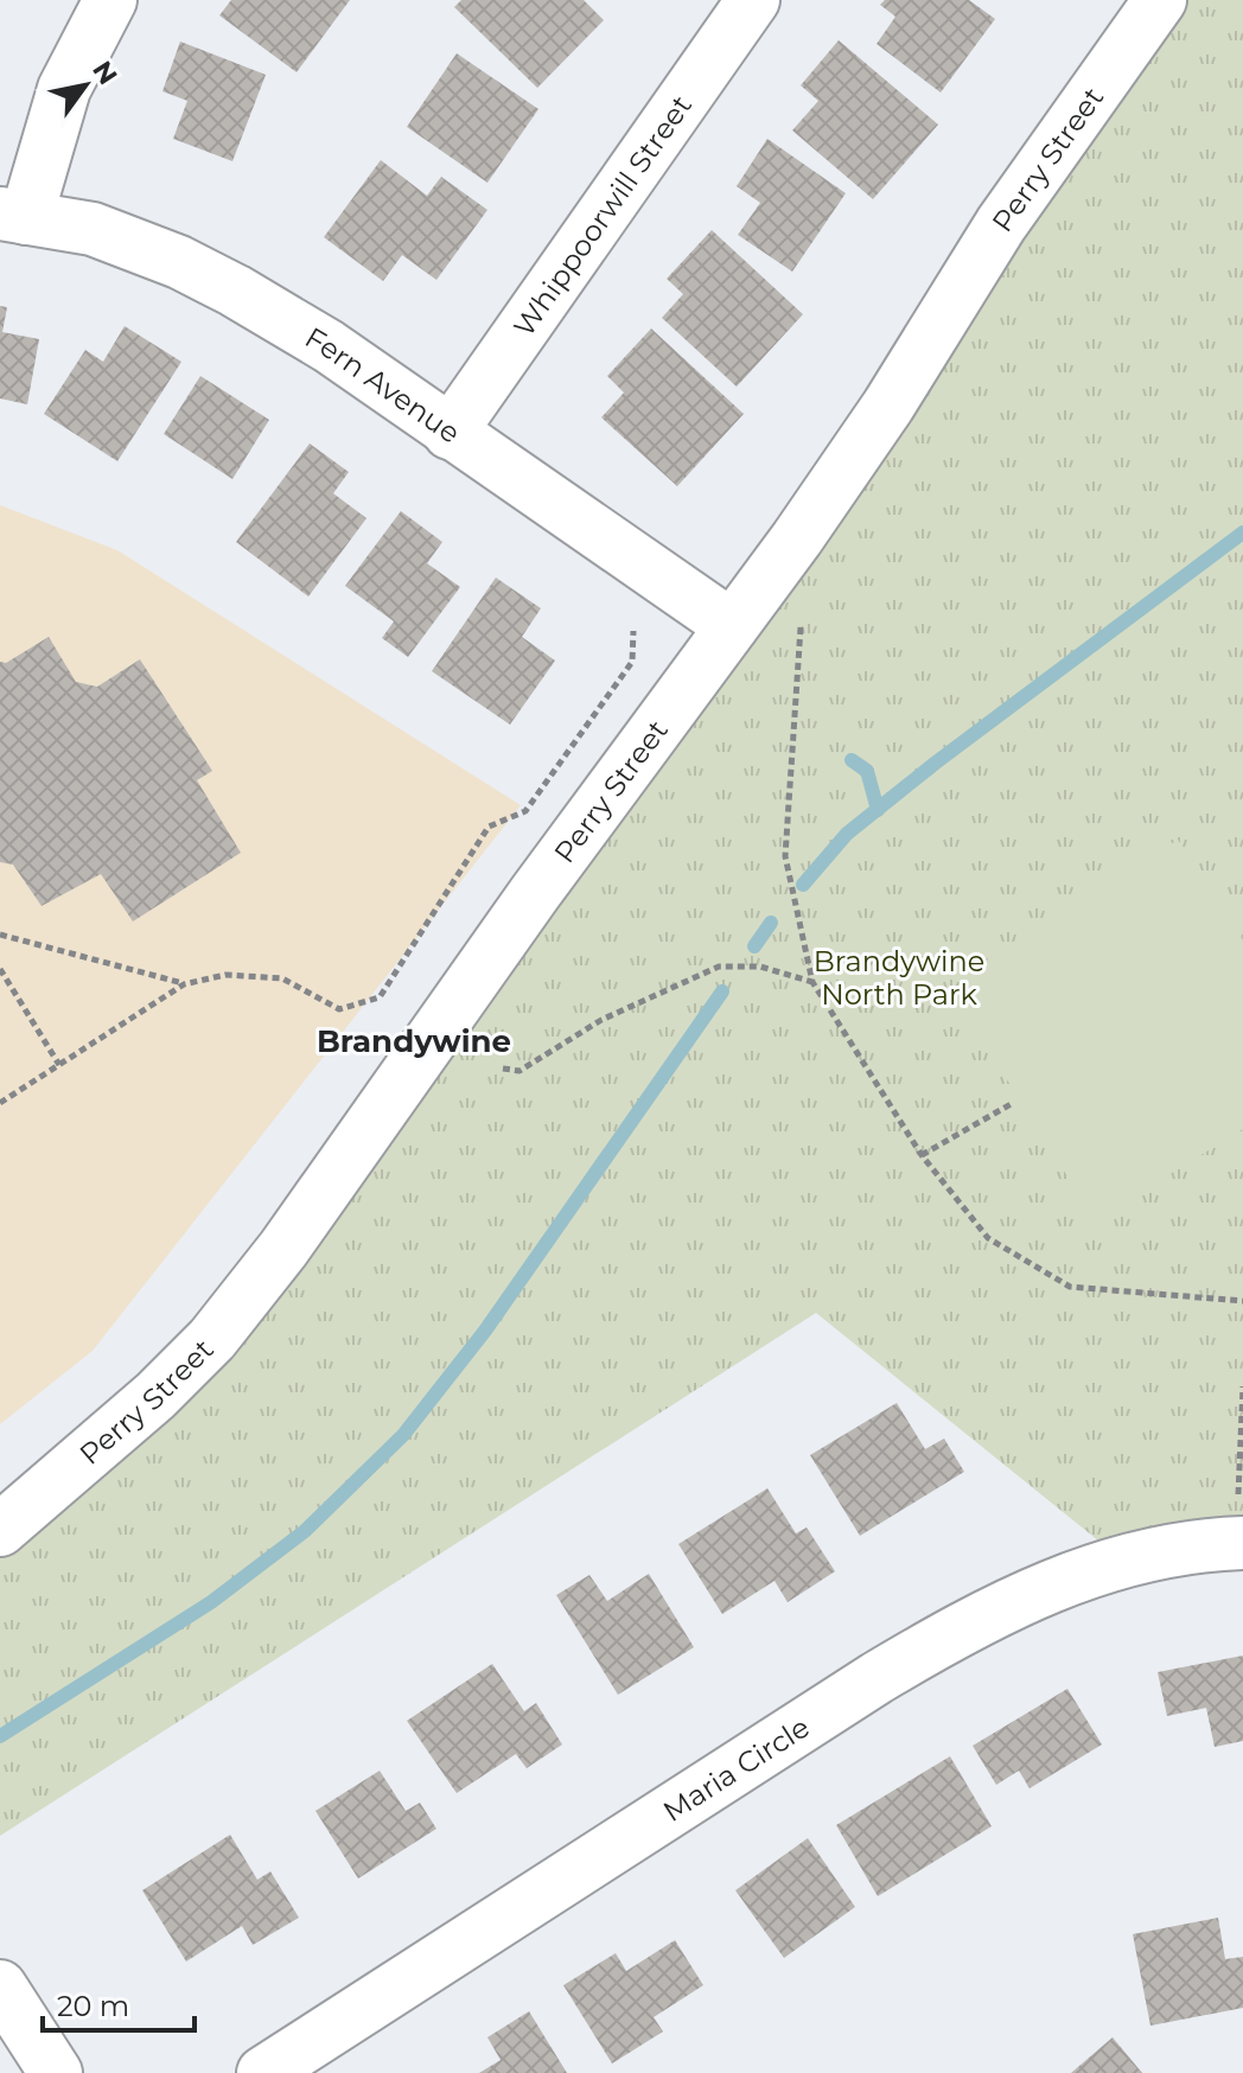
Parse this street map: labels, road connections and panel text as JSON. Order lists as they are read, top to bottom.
{
  "streets": {
    "street": [
      "Perry Street",
      "Whippoorwill Street",
      "Fern Avenue",
      "Maria Circle"
    ]
  },
  "crossings": [
    ["Perry Street", "Fern Avenue"],
    ["Whippoorwill Street", "Fern Avenue"]
  ],
  "districts": ["Brandywine"],
  "parks": ["Brandywine North Park"],
  "scale_bar": "20 m",
  "north": "top right"
}
